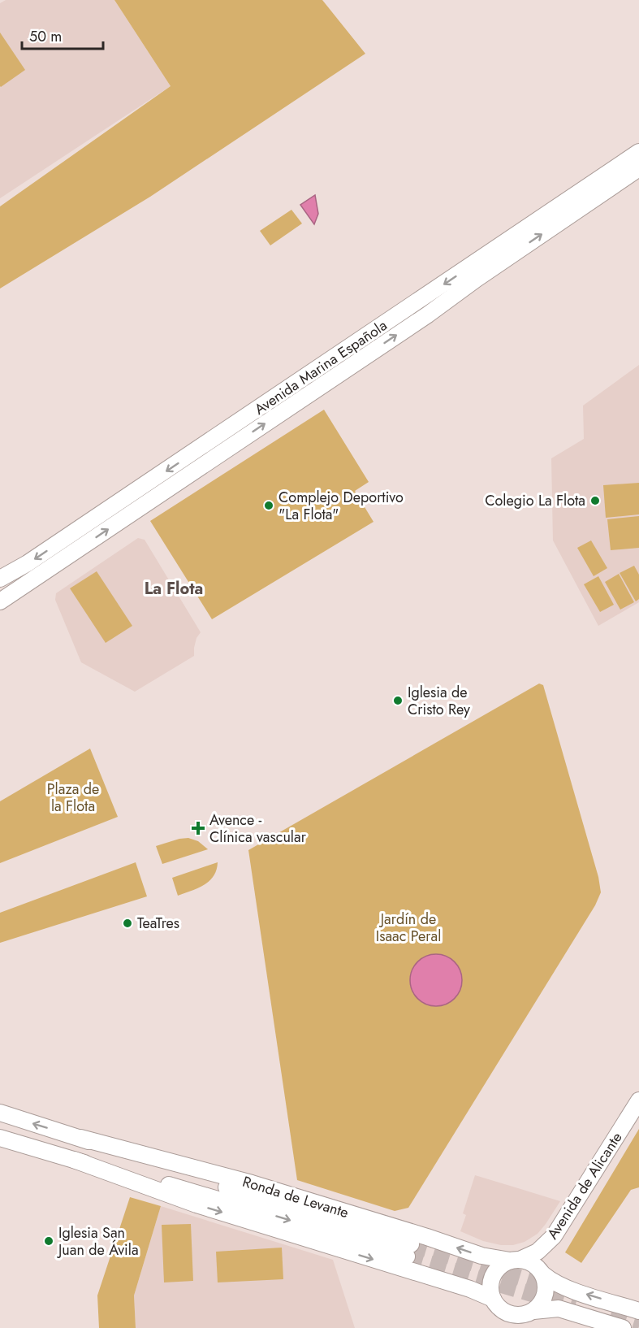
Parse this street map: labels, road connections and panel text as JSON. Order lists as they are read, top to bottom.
{
  "streets": {
    "main road": ["Avenida Marina Española", "Avenida de Alicante", "Ronda de Levante"]
  },
  "crossings": [
    ["Avenida de Alicante", "Ronda de Levante"]
  ],
  "districts": ["La Flota"],
  "parks": ["Plaza de la Flota", "Jardín de Isaac Peral"],
  "places": {
    "other": [
      "Colegio La Flota",
      "Complejo Deportivo \"La Flota\"",
      "Iglesia de Cristo Rey",
      "TeaTres",
      "Iglesia San Juan de Ávila"
    ],
    "health": ["Avence - Clínica vascular"]
  },
  "scale_bar": "50 m"
}
